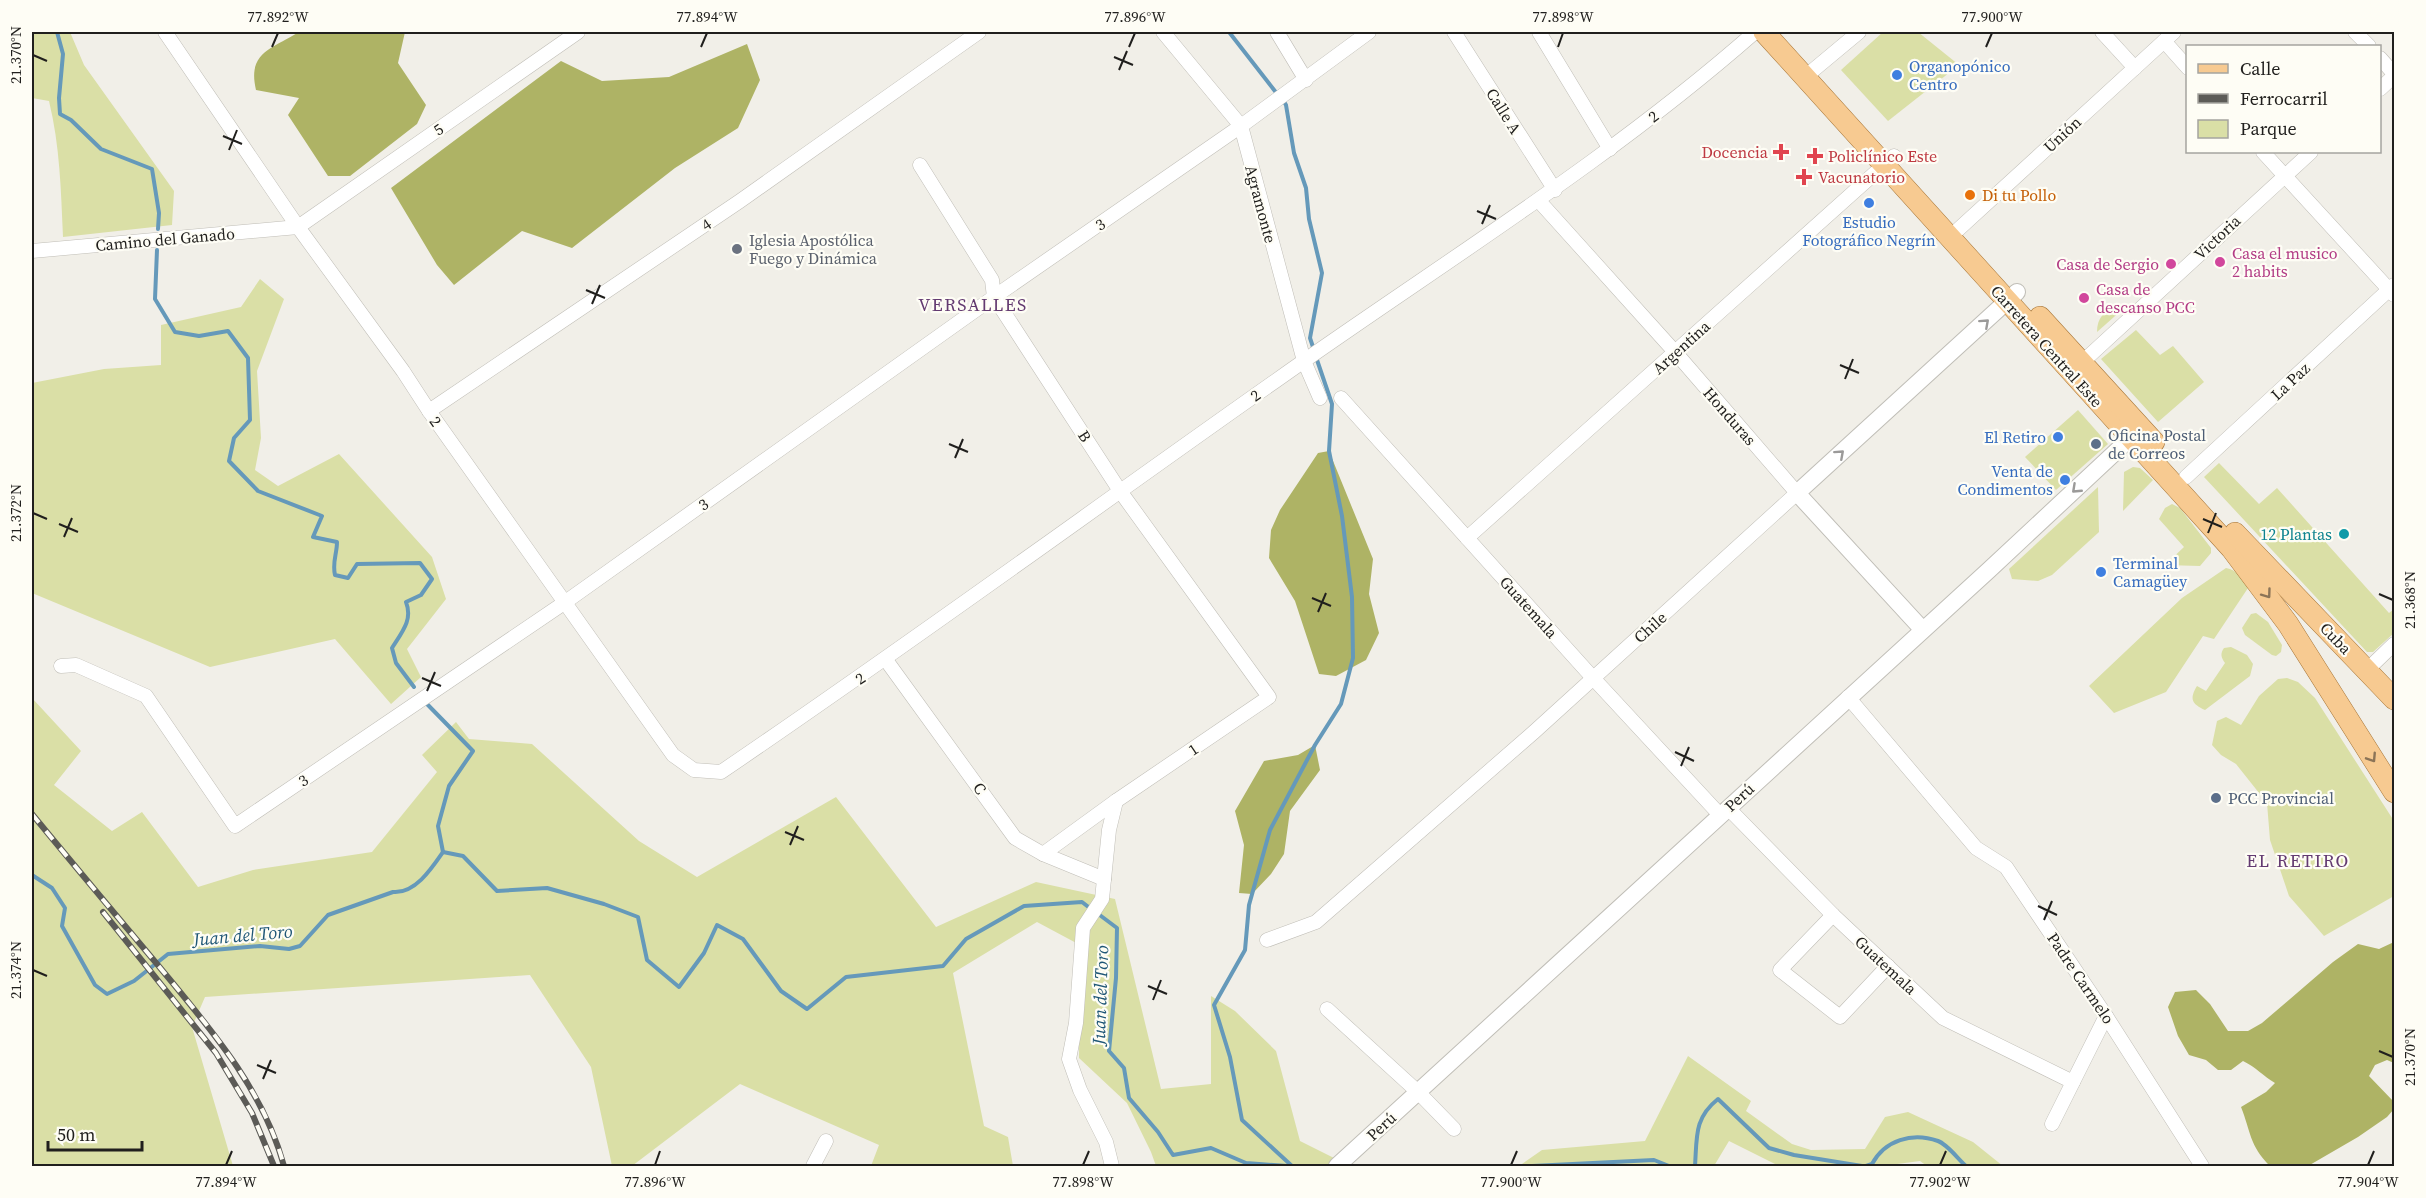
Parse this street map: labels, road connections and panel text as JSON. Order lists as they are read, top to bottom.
{
  "streets": {
    "main road": ["Carretera Central Este", "Cuba"],
    "street": [
      "Calle A",
      "2",
      "5",
      "Unión",
      "Agramonte",
      "4",
      "3",
      "Victoria",
      "Camino del Ganado",
      "Argentina",
      "La Paz",
      "Honduras",
      "B",
      "Guatemala",
      "Chile",
      "1",
      "C",
      "Perú",
      "Padre Carmelo"
    ]
  },
  "crossings": [
    ["Calle A", "2"],
    ["2", "5"],
    ["2", "Agramonte"],
    ["2", "4"],
    ["2", "3"],
    ["2", "Camino del Ganado"],
    ["2", "Honduras"],
    ["2", "B"],
    ["2", "C"],
    ["5", "Camino del Ganado"],
    ["Unión", "Carretera Central Este"],
    ["Agramonte", "3"],
    ["3", "B"],
    ["Victoria", "Carretera Central Este"],
    ["Carretera Central Este", "Argentina"],
    ["Carretera Central Este", "La Paz"],
    ["Carretera Central Este", "Chile"],
    ["Carretera Central Este", "Cuba"],
    ["Carretera Central Este", "Perú"],
    ["Argentina", "Honduras"],
    ["Argentina", "Guatemala"],
    ["Honduras", "Chile"],
    ["Honduras", "Perú"],
    ["B", "1"],
    ["Guatemala", "Chile"],
    ["Guatemala", "Perú"],
    ["1", "C"],
    ["Perú", "Padre Carmelo"]
  ],
  "districts": ["VERSALLES", "EL RETIRO"],
  "water": ["Juan del Toro"],
  "places": {
    "other": [
      "Organopónico Centro",
      "Di tu Pollo",
      "Estudio Fotográfico Negrín",
      "Iglesia Apostólica Fuego y Dinámica",
      "Casa el musico 2 habits",
      "Casa de Sergio",
      "Casa de descanso PCC",
      "El Retiro",
      "Oficina Postal de Correos",
      "Venta de Condimentos",
      "12 Plantas",
      "Terminal Camagüey",
      "PCC Provincial"
    ],
    "health": ["Docencia", "Policlínico Este", "Vacunatorio"]
  },
  "legend": ["Calle", "Ferrocarril", "Parque"],
  "scale_bar": "50 m",
  "coordinates": [
    "77.892°W",
    "77.894°W",
    "77.896°W",
    "77.898°W",
    "77.900°W",
    "21.370°N",
    "21.372°N",
    "21.368°N",
    "21.374°N",
    "77.902°W",
    "77.904°W"
  ]
}
